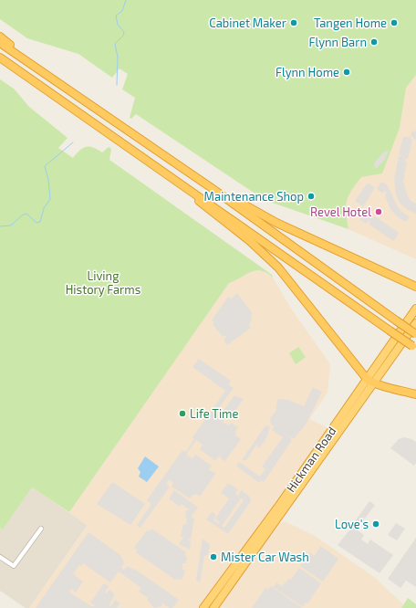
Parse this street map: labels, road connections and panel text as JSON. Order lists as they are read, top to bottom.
{
  "streets": {
    "highway": ["Hickman Road"]
  },
  "parks": ["Living History Farms"],
  "places": [
    "Cabinet Maker",
    "Tangen Home",
    "Flynn Barn",
    "Flynn Home",
    "Maintenance Shop",
    "Revel Hotel",
    "Life Time",
    "Love's",
    "Mister Car Wash"
  ]
}
